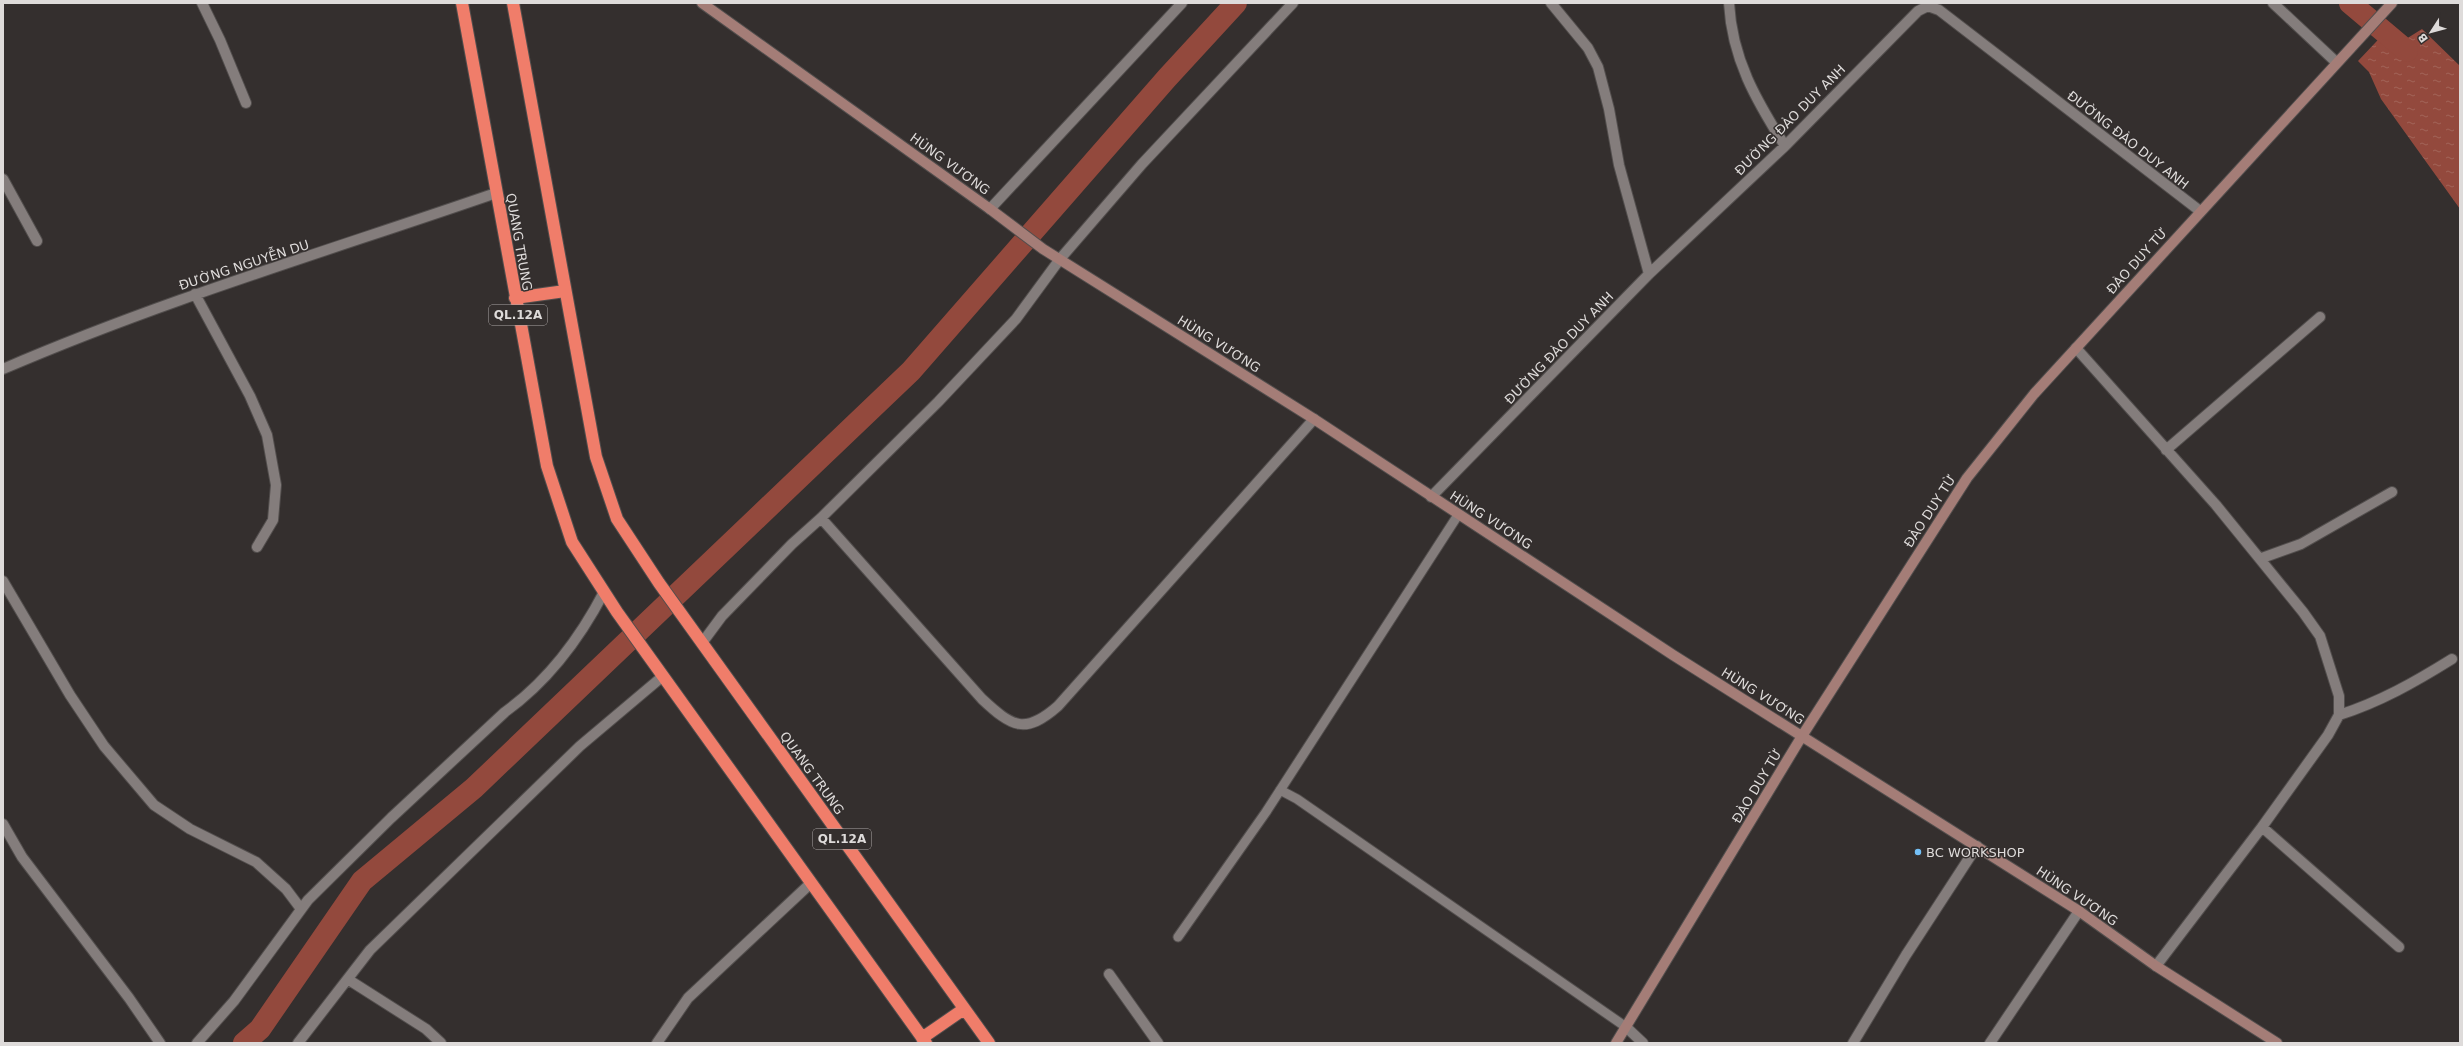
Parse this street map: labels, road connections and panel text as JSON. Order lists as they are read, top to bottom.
{
  "streets": {
    "highway": ["QUANG TRUNG", "QL.12A"],
    "street": [
      "ĐƯỜNG ĐÀO DUY ANH",
      "HÙNG VƯƠNG",
      "ĐÀO DUY TỪ",
      "ĐƯỜNG NGUYỄN DU"
    ]
  },
  "crossings": [
    ["ĐƯỜNG ĐÀO DUY ANH", "HÙNG VƯƠNG"],
    ["ĐƯỜNG ĐÀO DUY ANH", "ĐÀO DUY TỪ"],
    ["HÙNG VƯƠNG", "ĐÀO DUY TỪ"],
    ["QUANG TRUNG", "ĐƯỜNG NGUYỄN DU"],
    ["QUANG TRUNG", "QL.12A"]
  ],
  "places": ["BC WORKSHOP"],
  "north": "bottom left"
}
